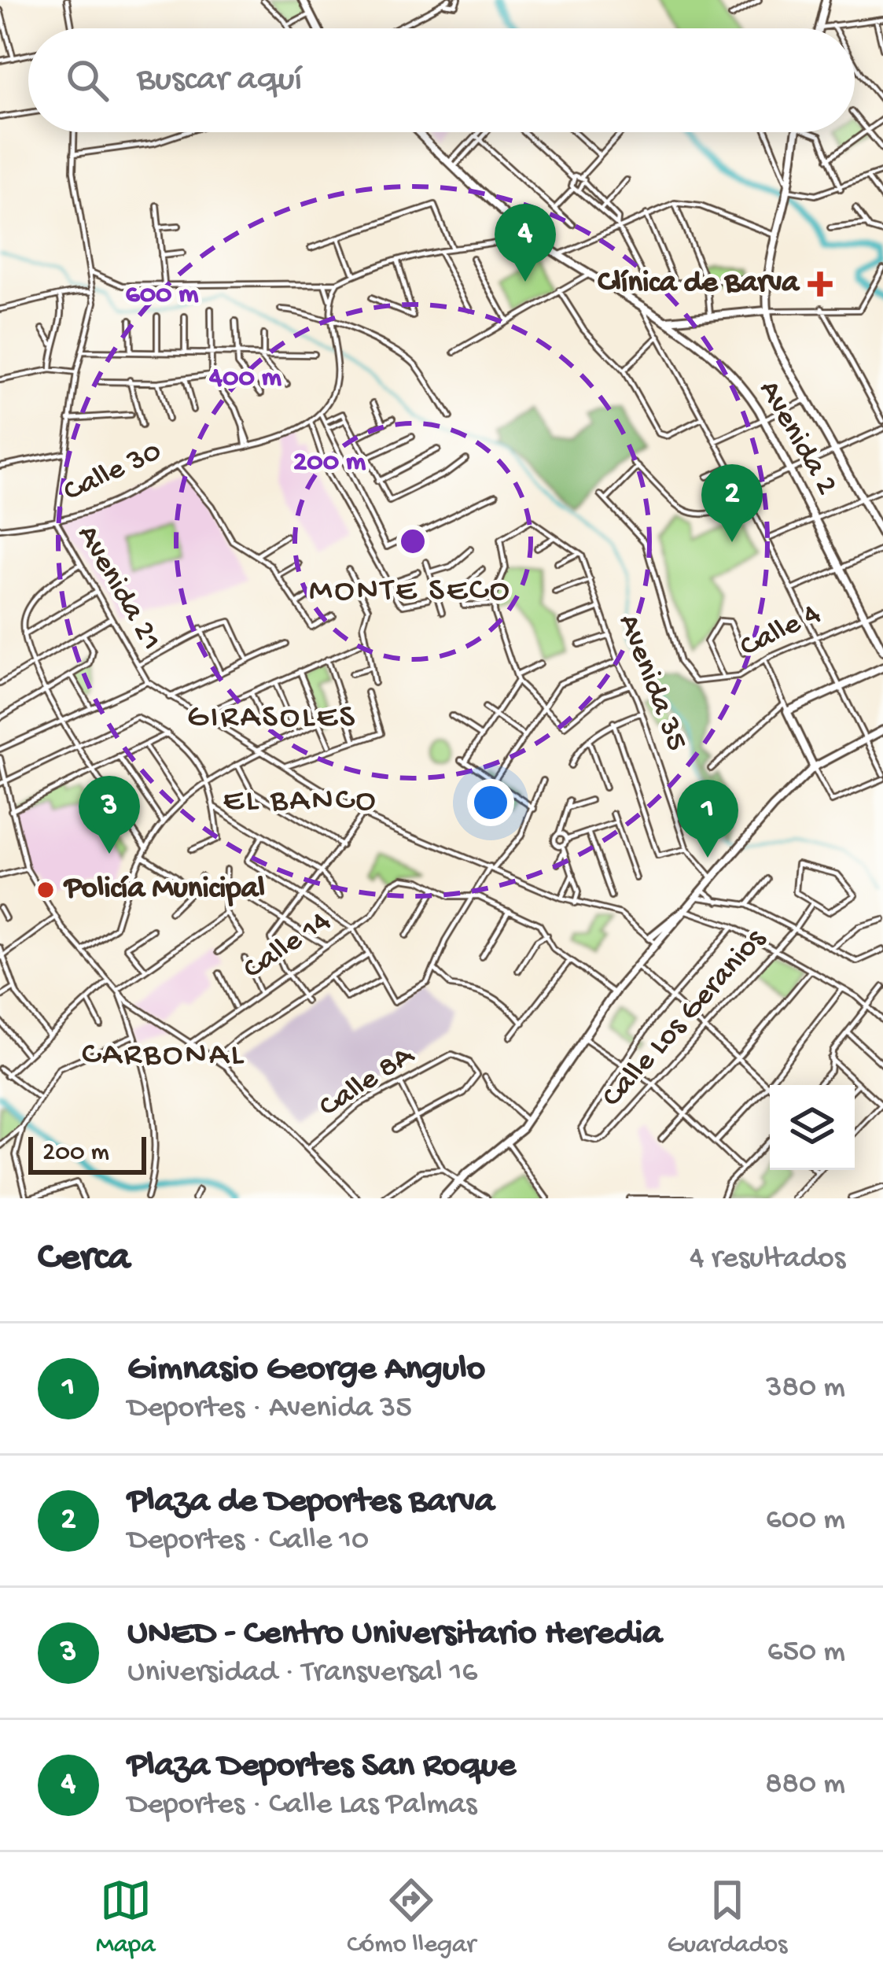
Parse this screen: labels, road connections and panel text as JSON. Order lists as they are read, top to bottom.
{
  "streets": {
    "main road": ["Avenida 2"],
    "street": [
      "Calle 30",
      "Avenida 21",
      "Calle 4",
      "Avenida 35",
      "Calle 14",
      "Calle Los Geranios",
      "Calle 8A"
    ]
  },
  "crossings": [
    ["Avenida 2", "Calle 4"],
    ["Calle 30", "Avenida 21"]
  ],
  "districts": [
    "MONTE SECO",
    "GIRASOLES",
    "EL BANCO",
    "CARBONAL"
  ],
  "places": {
    "health": ["Clínica de Barva"],
    "other": ["Policía Municipal"]
  },
  "scale_bar": "200 m",
  "page": {
    "search": "Buscar aquí",
    "pins": [
      "4",
      "2",
      "3",
      "1"
    ],
    "scale": "200 m",
    "heading": ["Cerca", "4 resultados"],
    "list": [
      {
        "mark": "1",
        "name": "Gimnasio George Angulo",
        "note": "Deportes · Avenida 35",
        "value": "380 m"
      },
      {
        "mark": "2",
        "name": "Plaza de Deportes Barva",
        "note": "Deportes · Calle 10",
        "value": "600 m"
      },
      {
        "mark": "3",
        "name": "UNED - Centro Universitario Heredia",
        "note": "Universidad · Transversal 16",
        "value": "650 m"
      },
      {
        "mark": "4",
        "name": "Plaza Deportes San Roque",
        "note": "Deportes · Calle Las Palmas",
        "value": "880 m"
      }
    ],
    "nav": ["Mapa", "Cómo llegar", "Guardados"]
  },
  "rings": ["600 m", "400 m", "200 m"]
}
